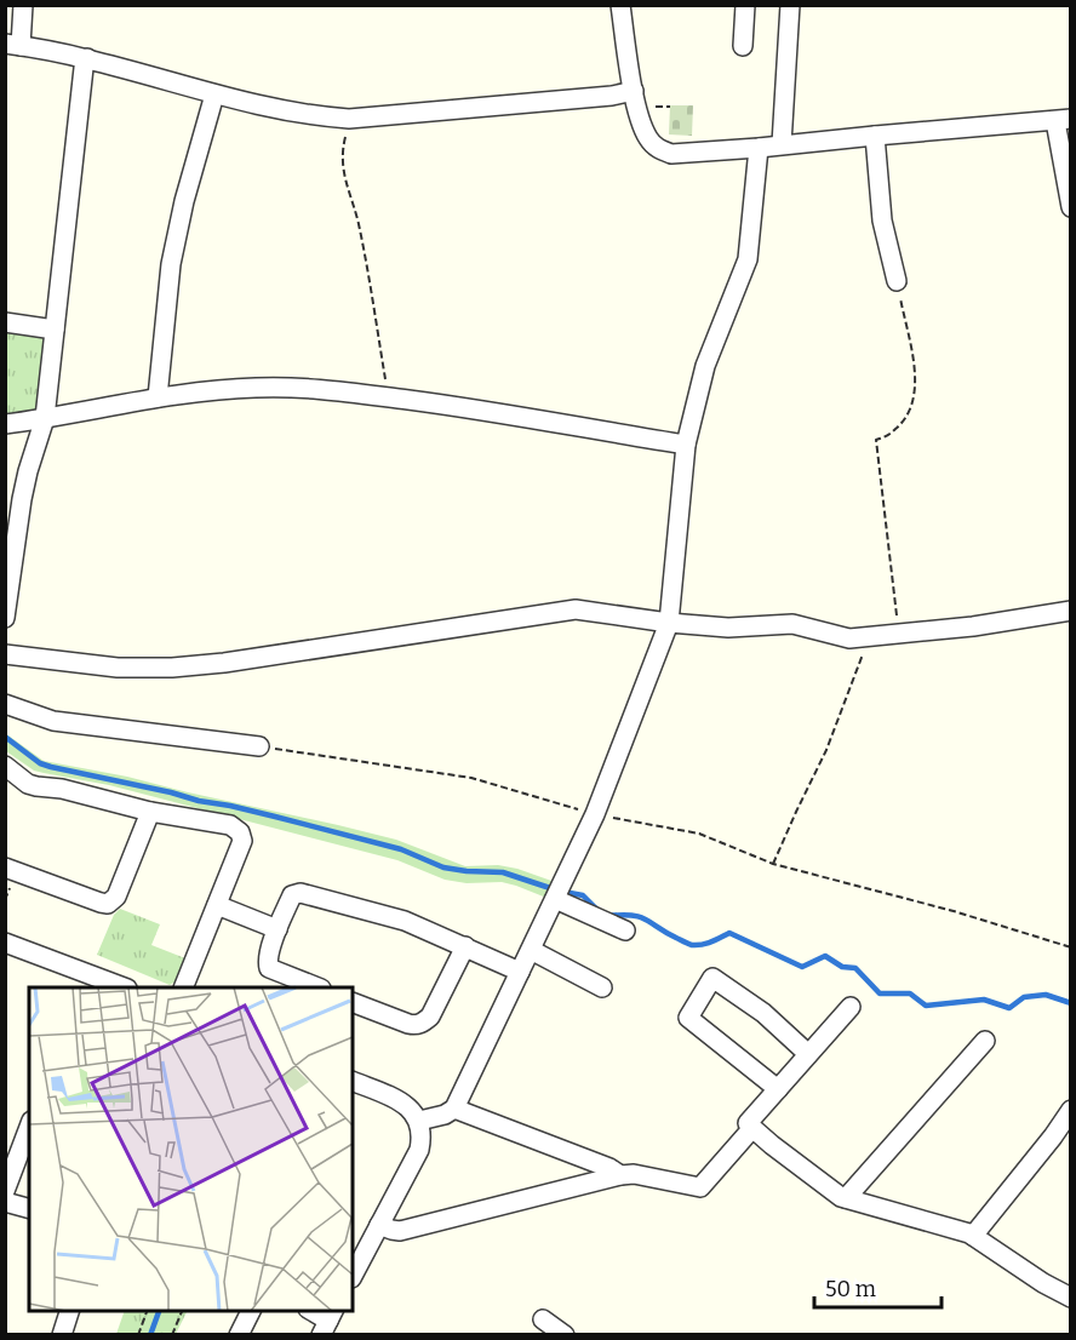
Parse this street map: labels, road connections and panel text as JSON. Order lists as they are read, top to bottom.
{
  "scale_bar": "50 m"
}
